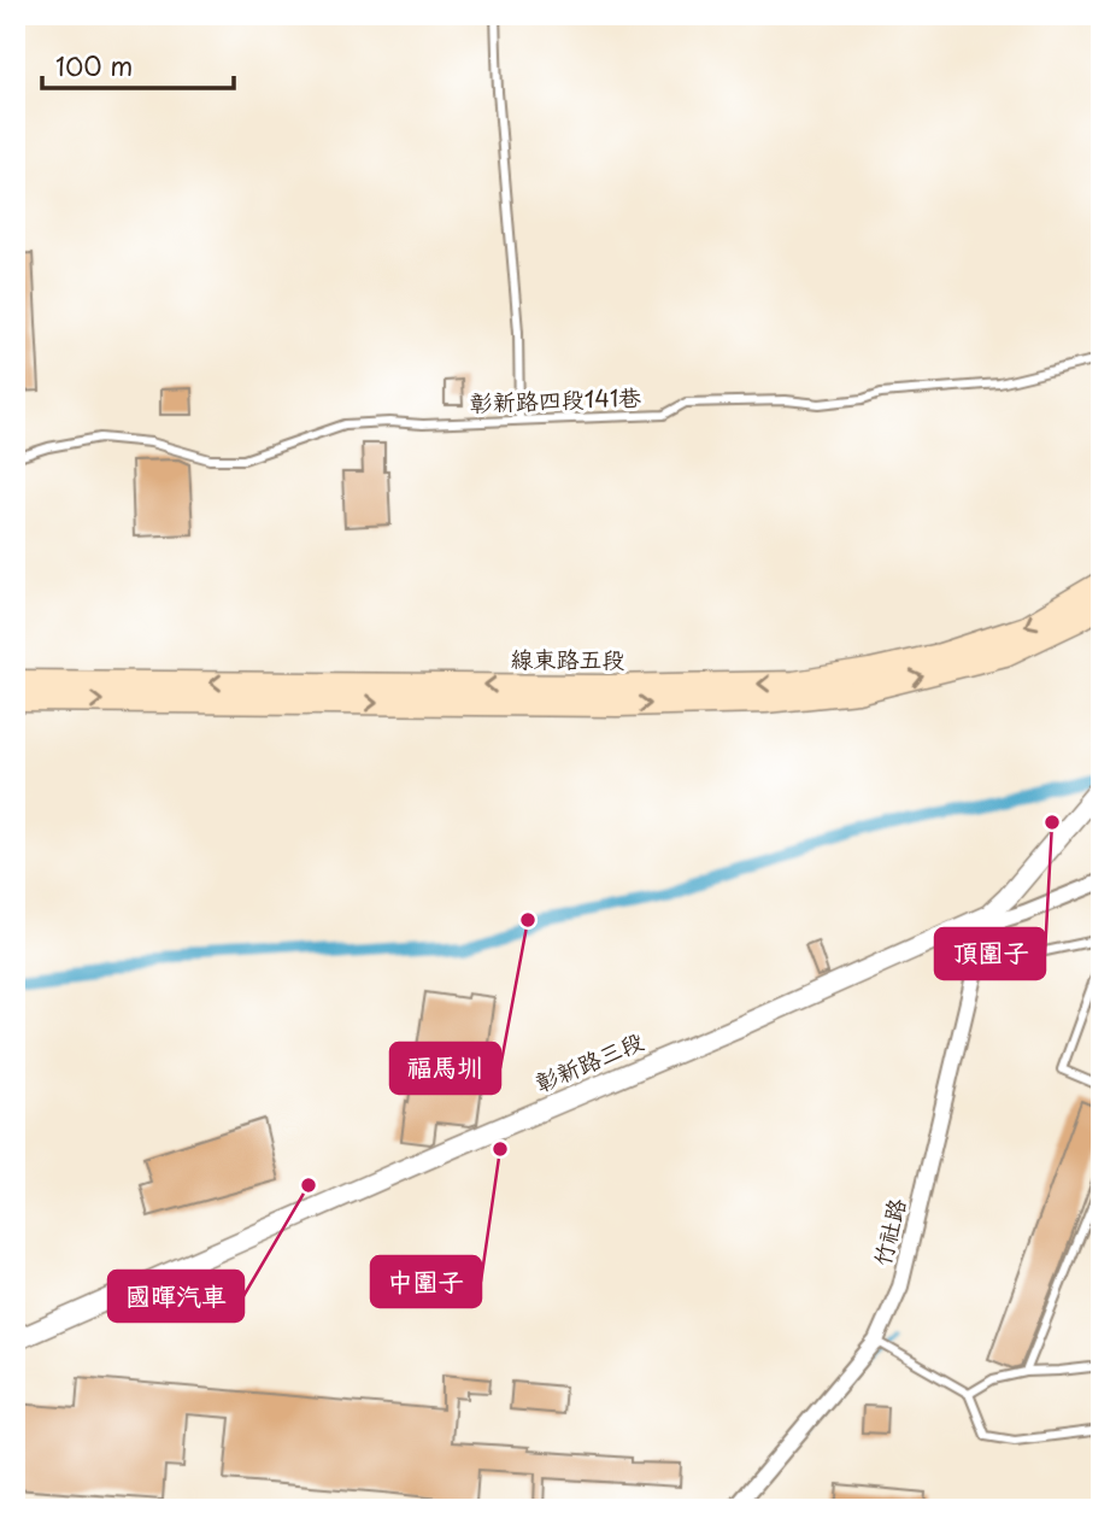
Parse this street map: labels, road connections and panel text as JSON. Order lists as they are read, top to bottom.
{
  "streets": {
    "main road": ["線東路五段"],
    "street": ["彰新路三段", "竹社路"],
    "lane": ["彰新路四段141巷"]
  },
  "crossings": [
    ["彰新路三段", "竹社路"]
  ],
  "places": [
    "頂圍子",
    "福馬圳",
    "中圍子",
    "國暉汽車"
  ],
  "scale_bar": "100 m"
}
